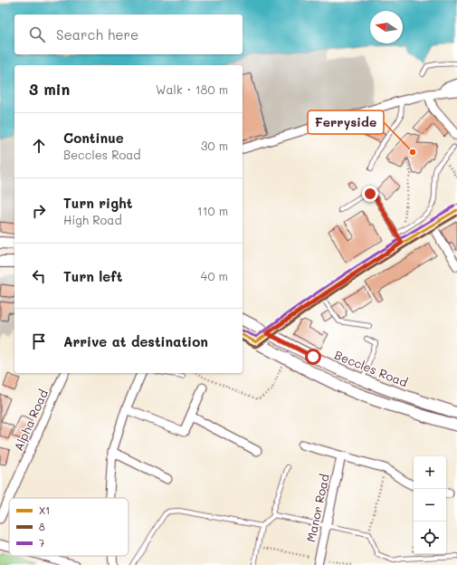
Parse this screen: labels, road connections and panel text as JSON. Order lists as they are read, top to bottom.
{
  "streets": {
    "street": ["Beccles Road", "Alpha Road", "Manor Road"]
  },
  "places": ["Ferryside"],
  "lines": ["transit line 7", "transit line X1", "transit line 8"],
  "legend": ["X1", "8", "7"],
  "north": "left",
  "page": {
    "search": "Search here",
    "heading": ["3 min", "Walk · 180 m"],
    "list": [
      ["Continue", "Beccles Road", "30 m"],
      ["Turn right", "High Road", "110 m"],
      ["Turn left", "40 m"],
      "Arrive at destination"
    ],
    "map_buttons": ["+", "−"]
  }
}
